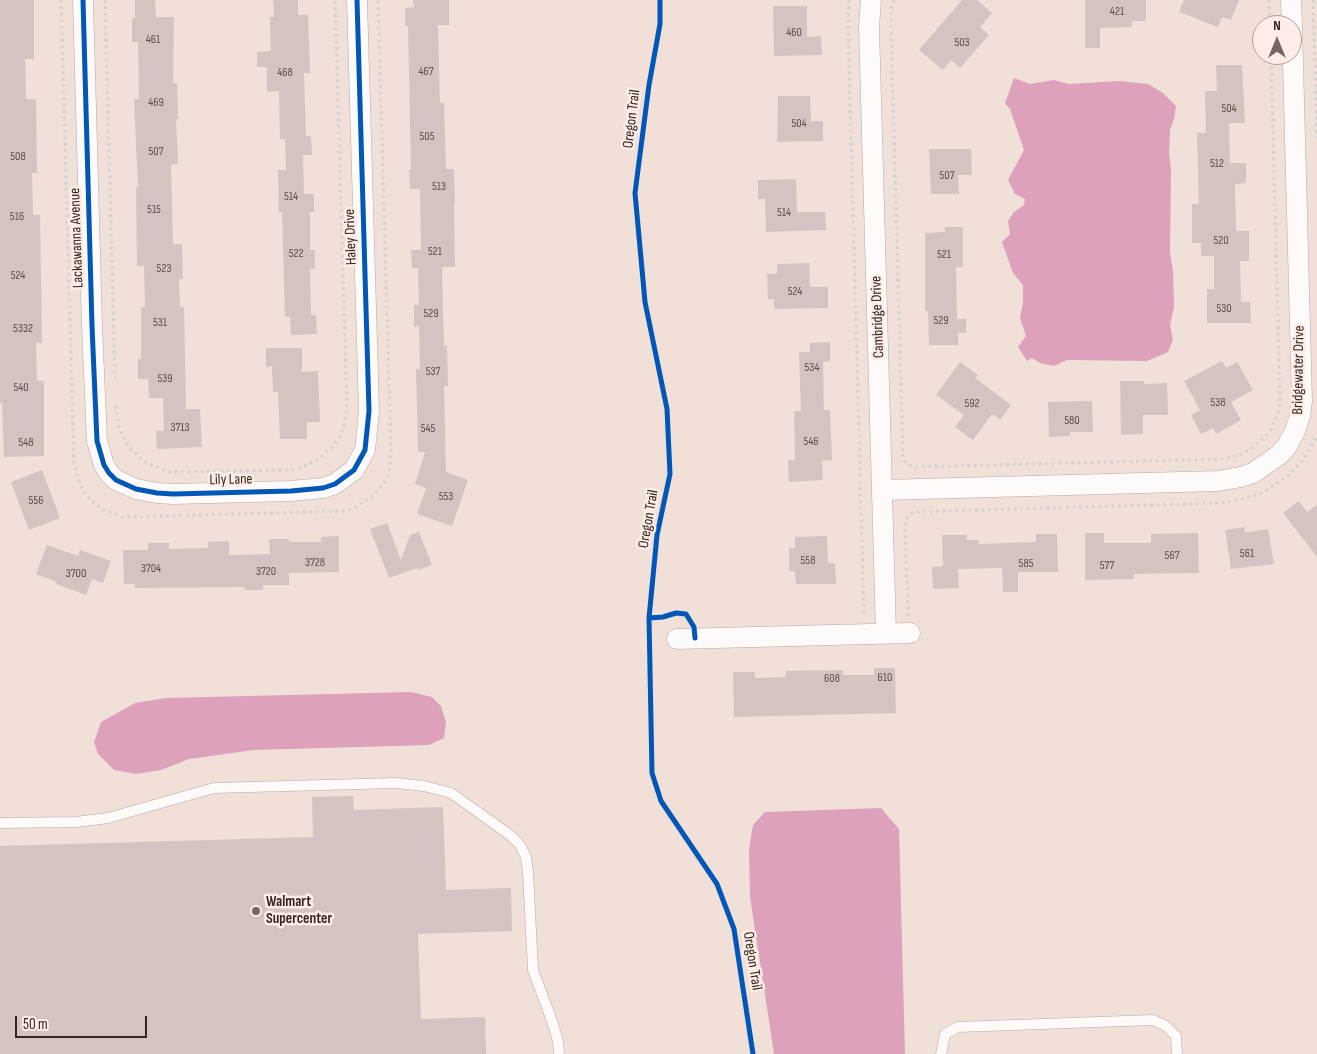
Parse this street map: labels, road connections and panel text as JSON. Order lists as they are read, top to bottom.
{
  "streets": {
    "street": [
      "Haley Drive",
      "Lackawanna Avenue",
      "Cambridge Drive",
      "Bridgewater Drive",
      "Lily Lane"
    ],
    "cycle path": ["Oregon Trail"]
  },
  "crossings": [
    ["Haley Drive", "Lily Lane"],
    ["Lackawanna Avenue", "Lily Lane"],
    ["Cambridge Drive", "Bridgewater Drive"]
  ],
  "places": ["Walmart Supercenter"],
  "house_numbers": [
    "421",
    "460",
    "461",
    "503",
    "467",
    "468",
    "469",
    "504",
    "504",
    "505",
    "507",
    "508",
    "512",
    "507",
    "513",
    "514",
    "515",
    "514",
    "516",
    "520",
    "521",
    "522",
    "521",
    "523",
    "524",
    "524",
    "530",
    "529",
    "529",
    "531",
    "5332",
    "534",
    "537",
    "539",
    "540",
    "538",
    "592",
    "580",
    "3713",
    "545",
    "546",
    "548",
    "553",
    "556",
    "561",
    "567",
    "558",
    "3728",
    "585",
    "577",
    "3704",
    "3720",
    "3700",
    "610",
    "608"
  ],
  "scale_bar": "50 m",
  "north": "top"
}
